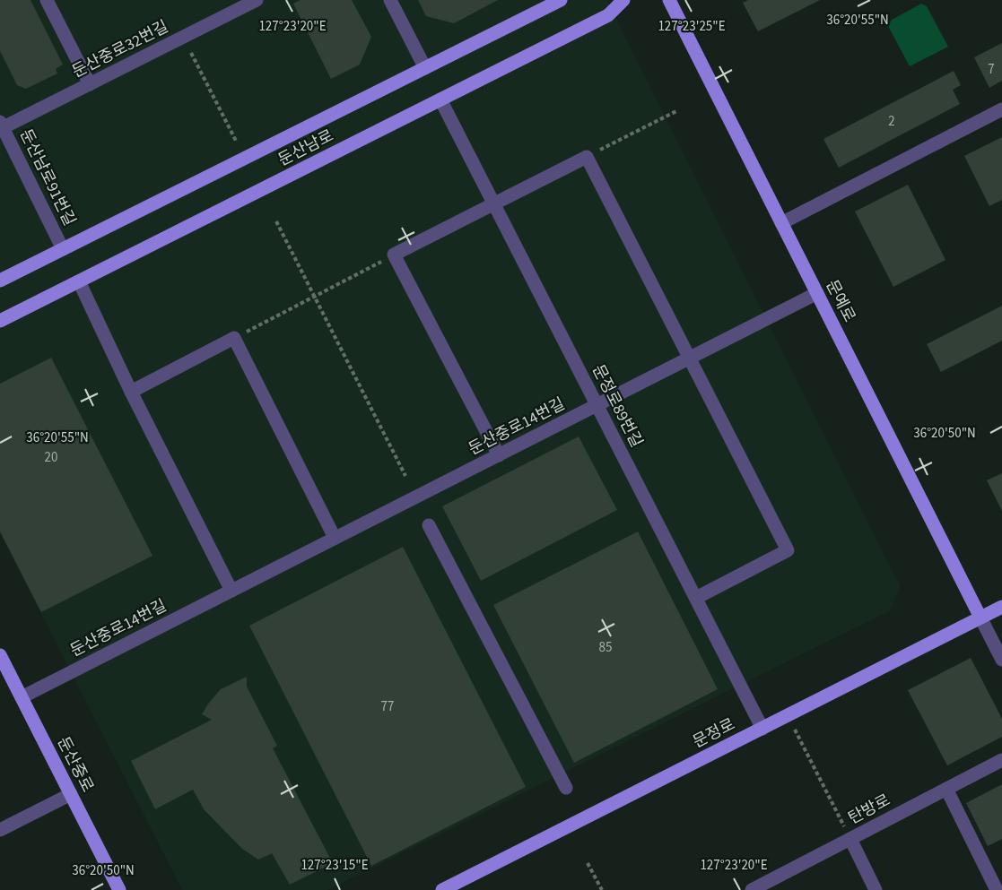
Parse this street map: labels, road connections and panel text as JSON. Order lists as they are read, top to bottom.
{
  "streets": {
    "main road": [
      "둔산남로",
      "문예로",
      "문정로",
      "둔산중로"
    ],
    "street": [
      "둔산중로32번길",
      "둔산남로91번길",
      "문정로89번길",
      "둔산중로14번길",
      "탄방로"
    ]
  },
  "crossings": [
    ["둔산중로32번길", "둔산남로91번길"],
    ["둔산남로", "둔산남로91번길"],
    ["둔산남로", "문정로89번길"],
    ["문예로", "둔산중로14번길"],
    ["문예로", "문정로"],
    ["문정로89번길", "둔산중로14번길"],
    ["문정로89번길", "문정로"],
    ["둔산중로14번길", "둔산중로"]
  ],
  "house_numbers": [
    "7",
    "2",
    "20",
    "85",
    "77"
  ],
  "coordinates": [
    "36°20'55\"N",
    "127°23'20\"E",
    "127°23'25\"E",
    "36°20'50\"N",
    "127°23'15\"E"
  ]
}
